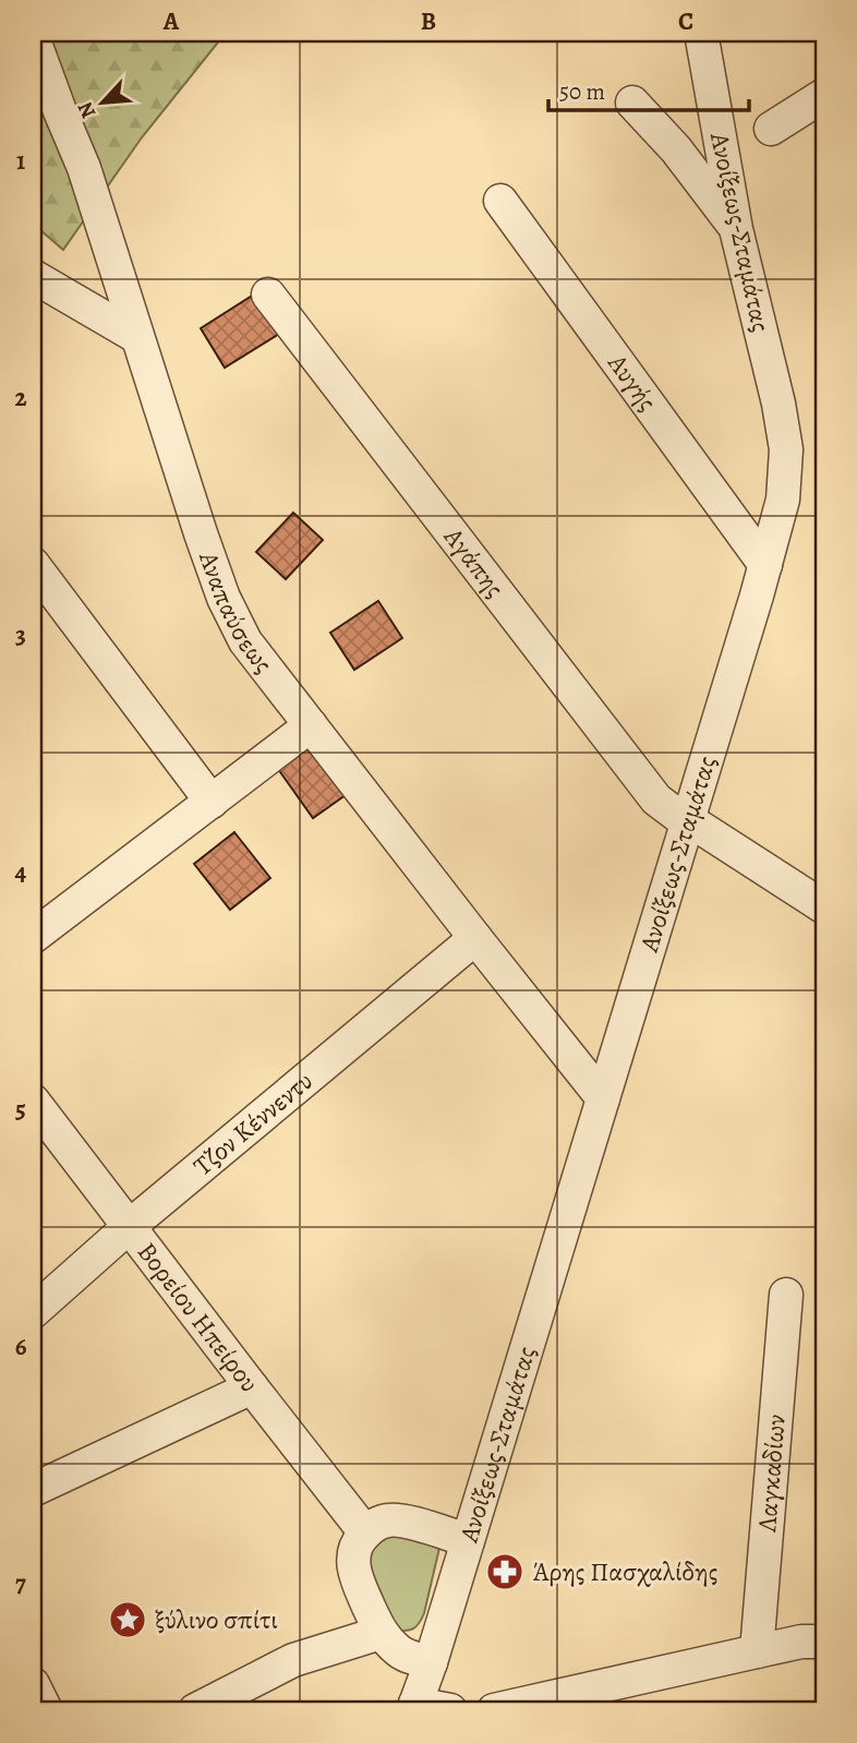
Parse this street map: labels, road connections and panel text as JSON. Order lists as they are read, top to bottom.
{
  "streets": {
    "street": [
      "Ανοίξεως-Σταμάτας",
      "Αυγής",
      "Αγάπης",
      "Αναπαύσεως",
      "Τζον Κέννεντυ",
      "Βορείου Ηπείρου",
      "Λαγκαδίων"
    ]
  },
  "crossings": [
    ["Ανοίξεως-Σταμάτας", "Αυγής"],
    ["Ανοίξεως-Σταμάτας", "Αγάπης"],
    ["Ανοίξεως-Σταμάτας", "Αναπαύσεως"],
    ["Αναπαύσεως", "Τζον Κέννεντυ"],
    ["Τζον Κέννεντυ", "Βορείου Ηπείρου"]
  ],
  "places": {
    "pharmacy": ["Άρης Πασχαλίδης"],
    "place": ["ξύλινο σπίτι"]
  },
  "scale_bar": "50 m",
  "north": "bottom left",
  "grid": {
    "columns": ["A", "B", "C"],
    "rows": [
      "1",
      "2",
      "3",
      "4",
      "5",
      "6",
      "7"
    ]
  }
}
